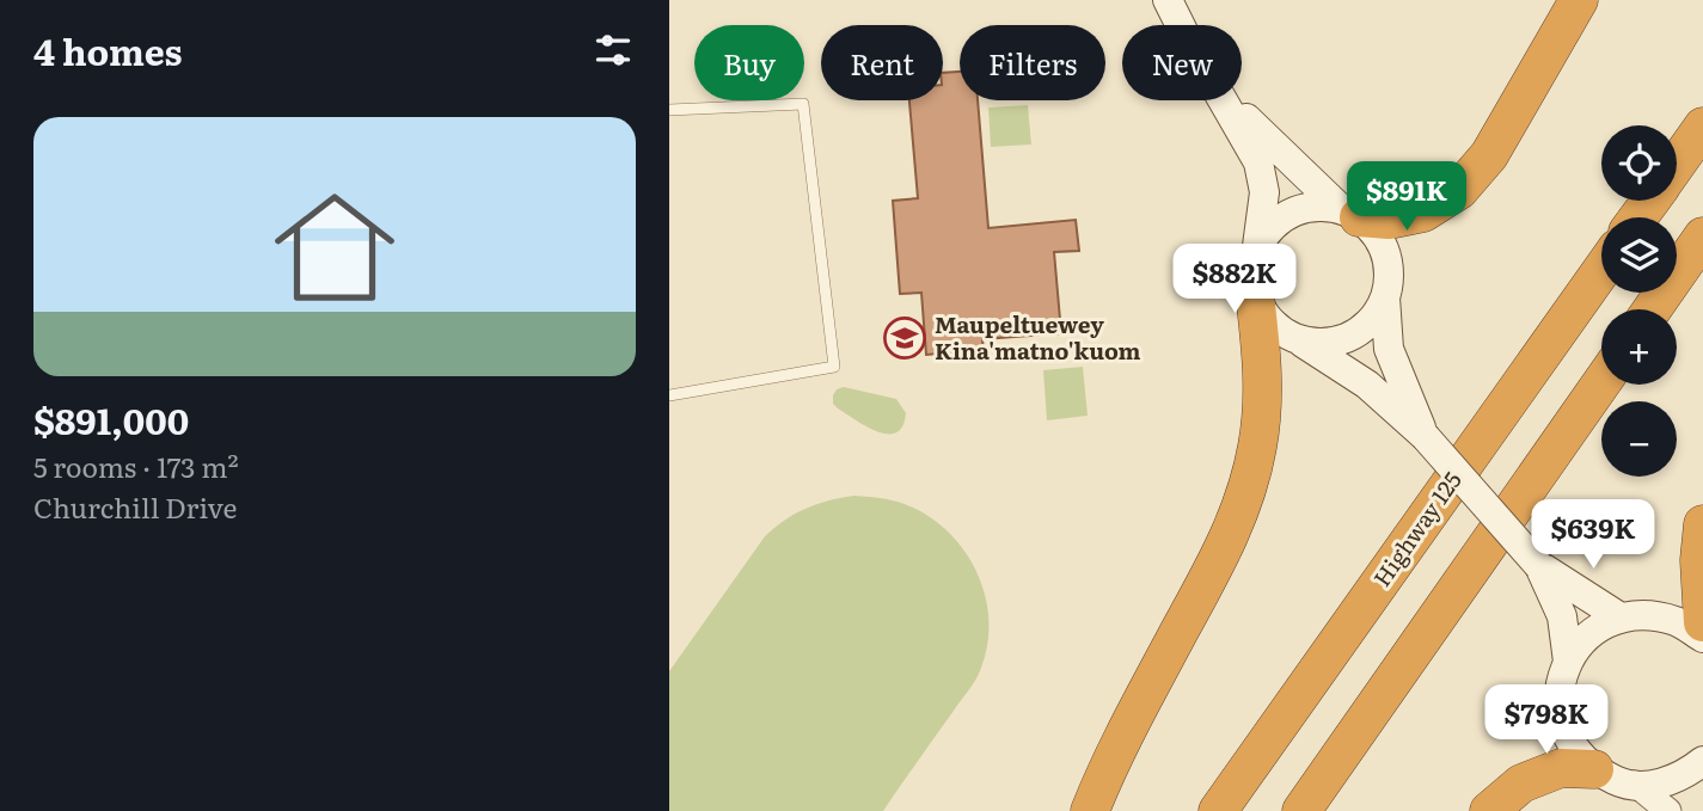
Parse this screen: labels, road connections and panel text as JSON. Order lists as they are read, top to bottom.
{
  "streets": {
    "highway": ["Highway 125"]
  },
  "places": {
    "school or university": ["Maupeltuewey Kina'matno'kuom"]
  },
  "page": {
    "heading": "4 homes",
    "chip": [
      "Buy",
      "Rent",
      "Filters",
      "New"
    ],
    "list": [
      {
        "name": "$891,000",
        "note": "5 rooms · 173 m² · Churchill Drive"
      }
    ],
    "map_buttons": ["+", "−"],
    "price": [
      "$891K",
      "$882K",
      "$639K",
      "$798K"
    ]
  }
}
